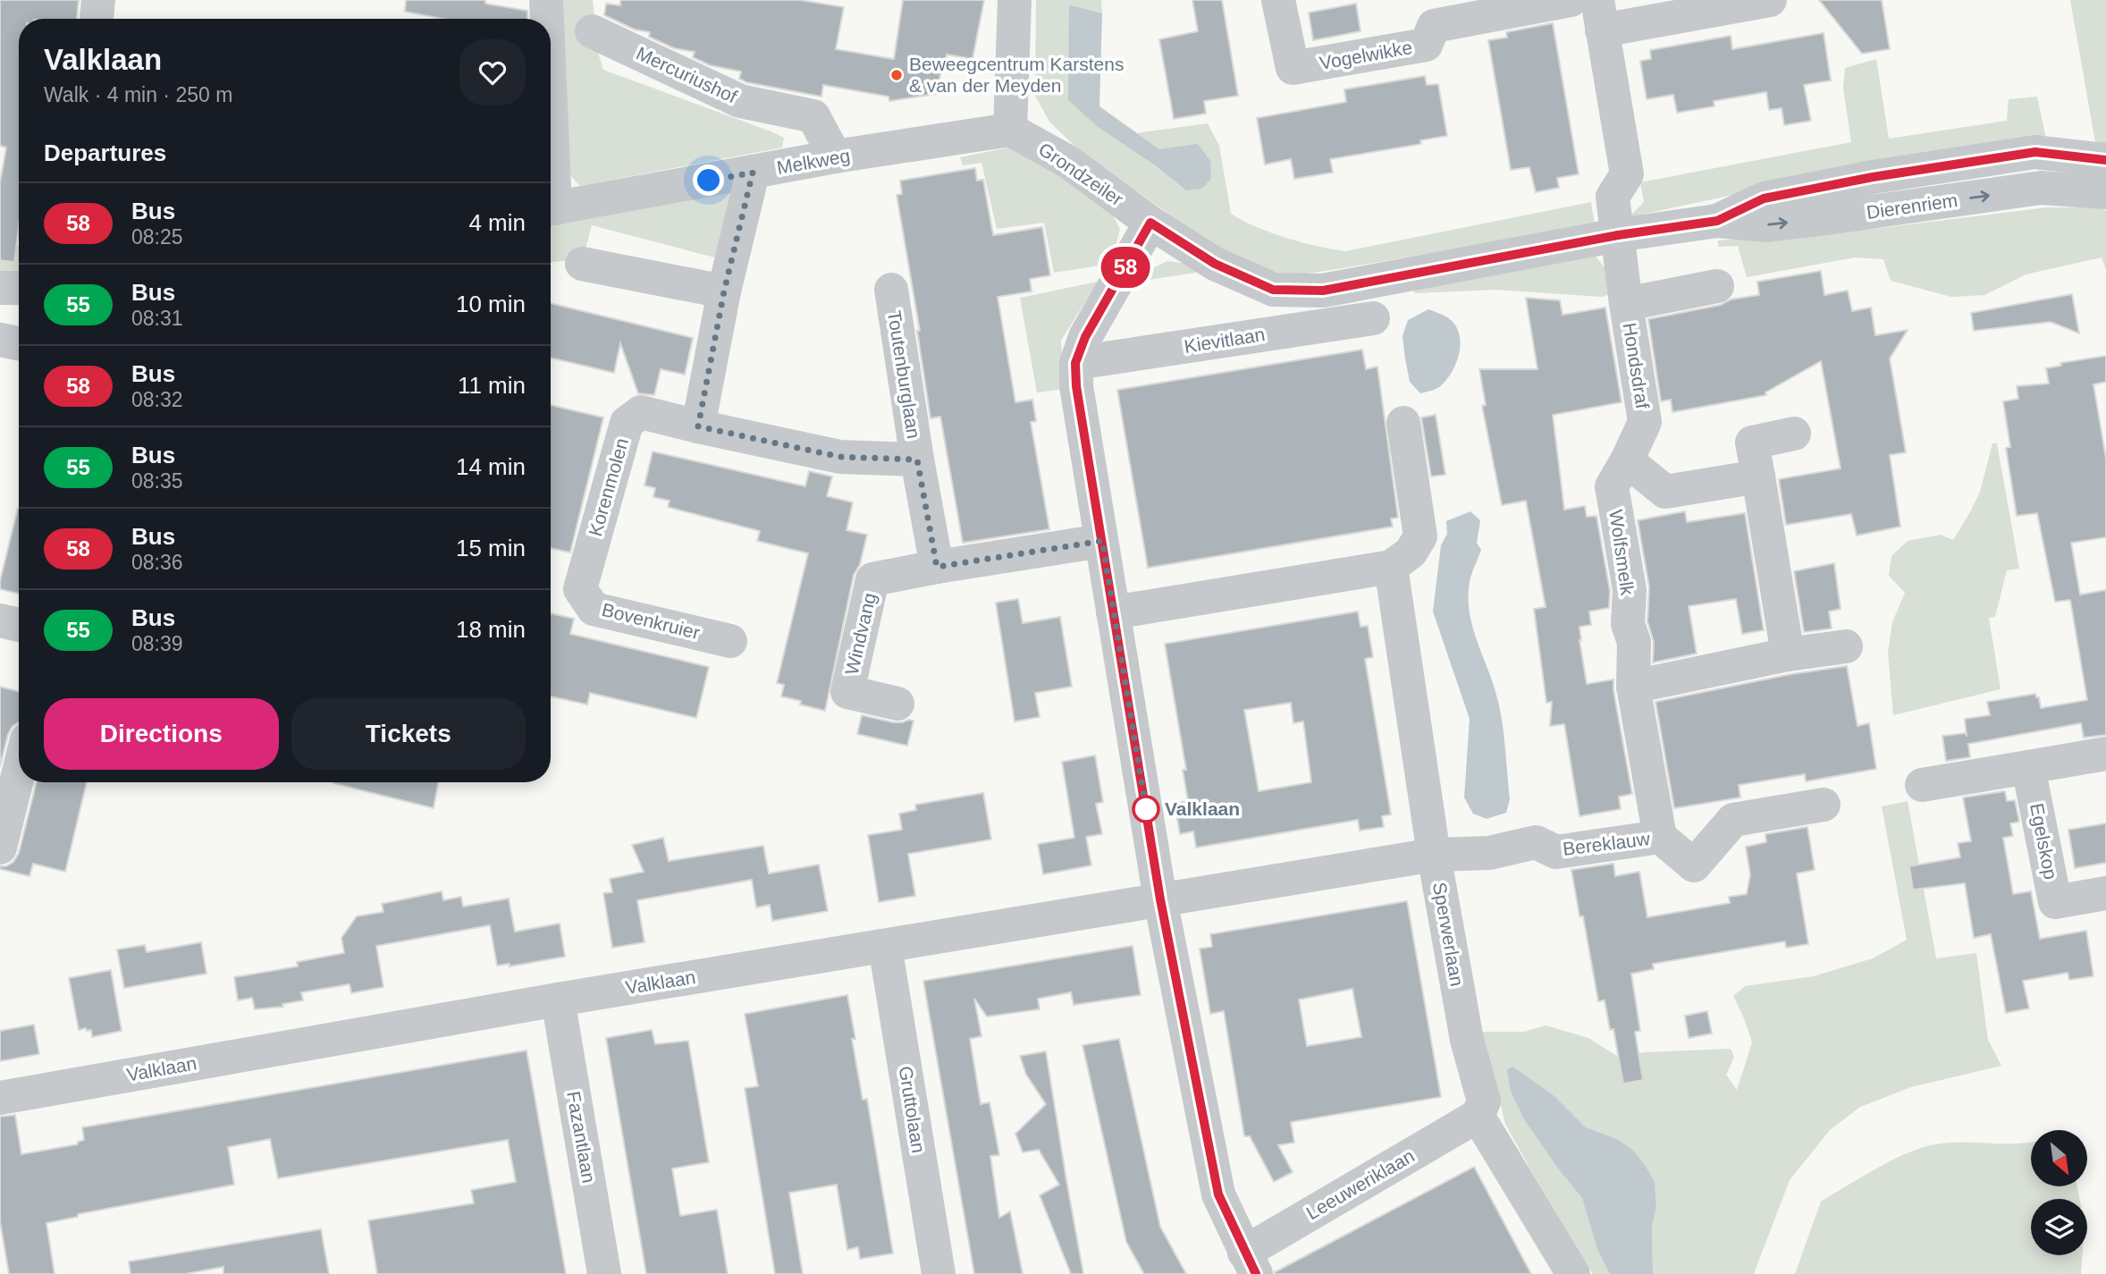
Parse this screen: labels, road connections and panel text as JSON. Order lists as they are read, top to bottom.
{
  "streets": {
    "street": [
      "Vogelwikke",
      "Mercuriushof",
      "Melkweg",
      "Grondzeiler",
      "Dierenriem",
      "Kievitlaan",
      "Hondsdraf",
      "Toutenburglaan",
      "Korenmolen",
      "Wolfsmelk",
      "Bovenkruier",
      "Windvang",
      "Egelskop",
      "Bereklauw",
      "Sperwerlaan",
      "Valklaan",
      "Gruttolaan",
      "Fazantlaan",
      "Leeuweriklaan"
    ]
  },
  "crossings": [
    ["Mercuriushof", "Melkweg"],
    ["Melkweg", "Grondzeiler"],
    ["Grondzeiler", "Dierenriem"],
    ["Dierenriem", "Hondsdraf"],
    ["Hondsdraf", "Wolfsmelk"],
    ["Korenmolen", "Bovenkruier"],
    ["Wolfsmelk", "Bereklauw"],
    ["Bereklauw", "Sperwerlaan"],
    ["Bereklauw", "Valklaan"],
    ["Sperwerlaan", "Valklaan"],
    ["Sperwerlaan", "Leeuweriklaan"],
    ["Valklaan", "Gruttolaan"],
    ["Valklaan", "Fazantlaan"]
  ],
  "places": ["Beweegcentrum Karstens & van der Meyden", "Valklaan"],
  "lines": ["bus line 58"],
  "north": "bottom right",
  "page": {
    "on_map": "58",
    "heading": [
      ["Valklaan", "Walk · 4 min · 250 m"],
      "Departures"
    ],
    "list": [
      {
        "mark": "58",
        "name": "Bus",
        "note": "08:25",
        "value": "4 min"
      },
      {
        "mark": "55",
        "name": "Bus",
        "note": "08:31",
        "value": "10 min"
      },
      {
        "mark": "58",
        "name": "Bus",
        "note": "08:32",
        "value": "11 min"
      },
      {
        "mark": "55",
        "name": "Bus",
        "note": "08:35",
        "value": "14 min"
      },
      {
        "mark": "58",
        "name": "Bus",
        "note": "08:36",
        "value": "15 min"
      },
      {
        "mark": "55",
        "name": "Bus",
        "note": "08:39",
        "value": "18 min"
      }
    ],
    "buttons": ["Directions", "Tickets"]
  }
}
